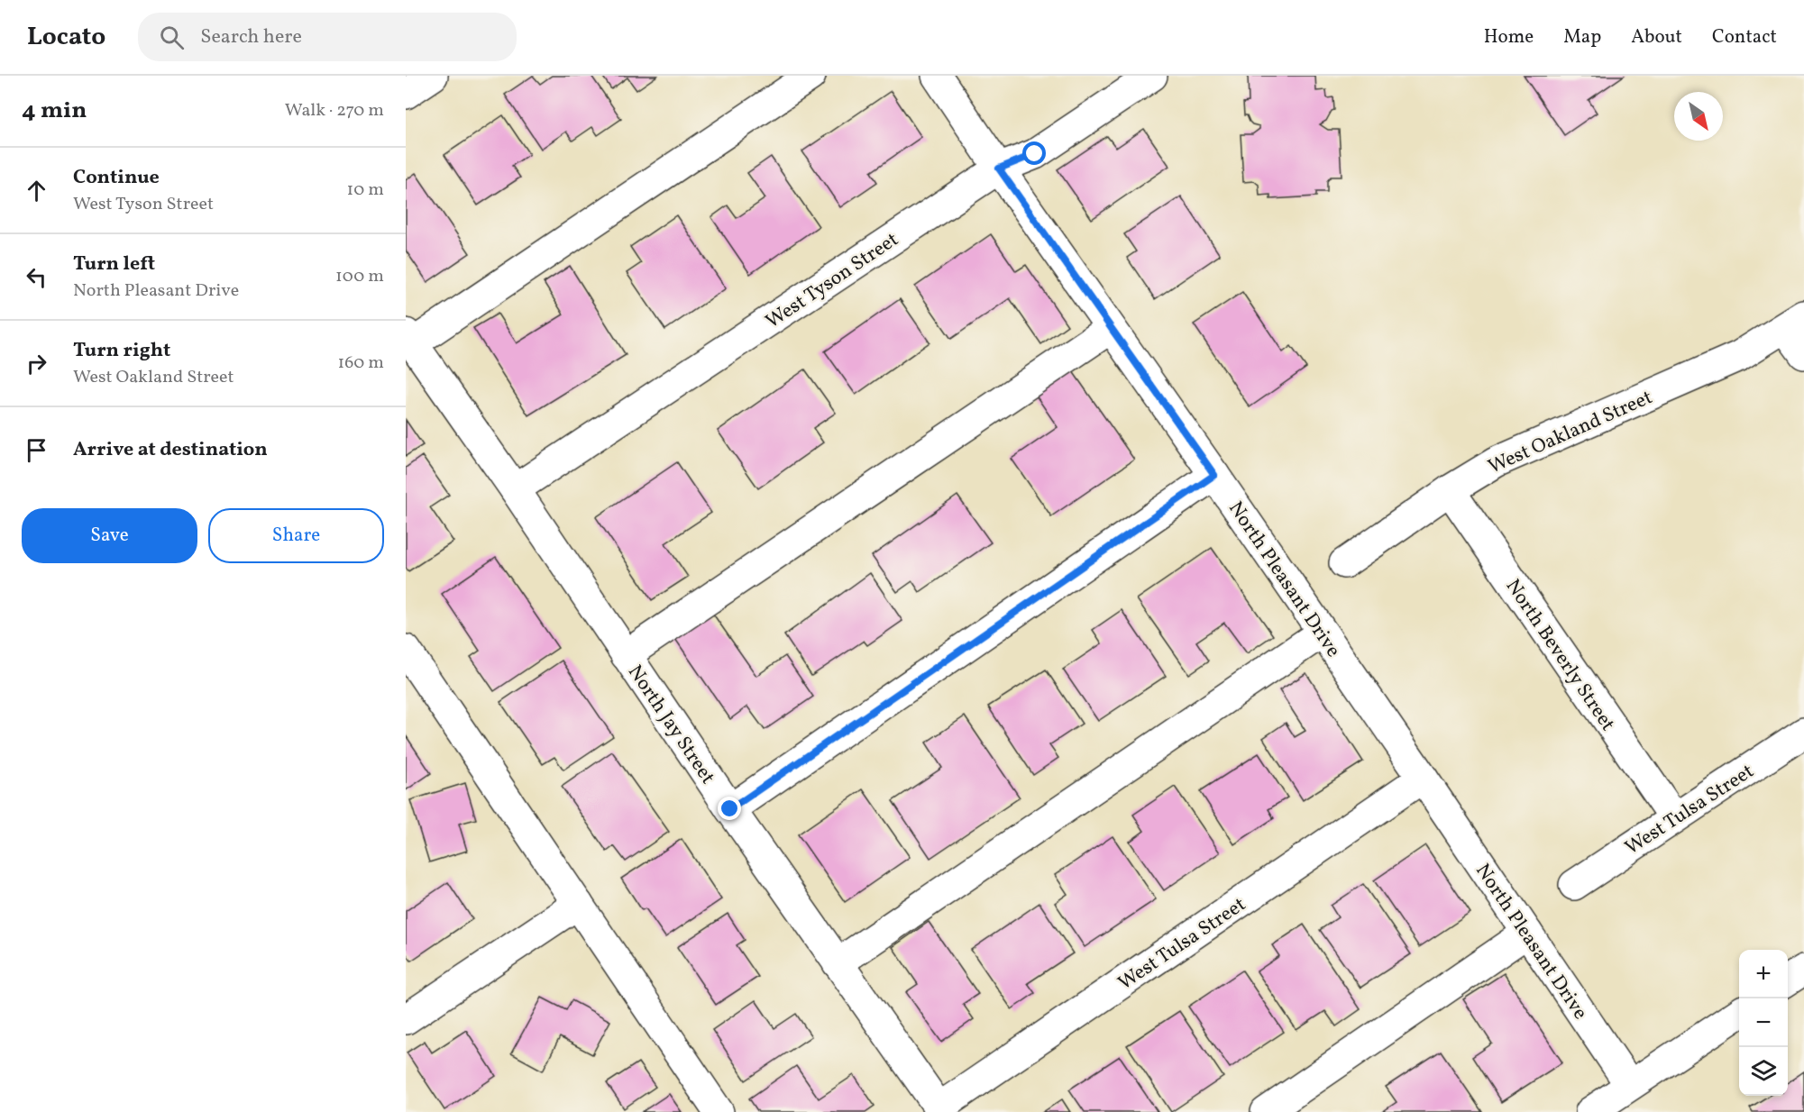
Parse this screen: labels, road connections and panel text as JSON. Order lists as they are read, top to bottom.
{
  "streets": {
    "street": [
      "West Tyson Street",
      "West Oakland Street",
      "North Pleasant Drive",
      "North Beverly Street",
      "North Jay Street",
      "West Tulsa Street"
    ]
  },
  "crossings": [
    ["West Tyson Street", "North Pleasant Drive"],
    ["West Tyson Street", "North Jay Street"],
    ["West Oakland Street", "North Beverly Street"],
    ["North Pleasant Drive", "West Tulsa Street"],
    ["North Beverly Street", "West Tulsa Street"],
    ["North Jay Street", "West Tulsa Street"]
  ],
  "north": "bottom right",
  "page": {
    "header": "Locato",
    "search": "Search here",
    "nav": [
      "Home",
      "Map",
      "About",
      "Contact"
    ],
    "heading": ["4 min", "Walk · 270 m"],
    "list": [
      ["Continue", "West Tyson Street", "10 m"],
      ["Turn left", "North Pleasant Drive", "100 m"],
      ["Turn right", "West Oakland Street", "160 m"],
      "Arrive at destination"
    ],
    "buttons": ["Save", "Share"],
    "map_buttons": ["+", "−"]
  }
}
